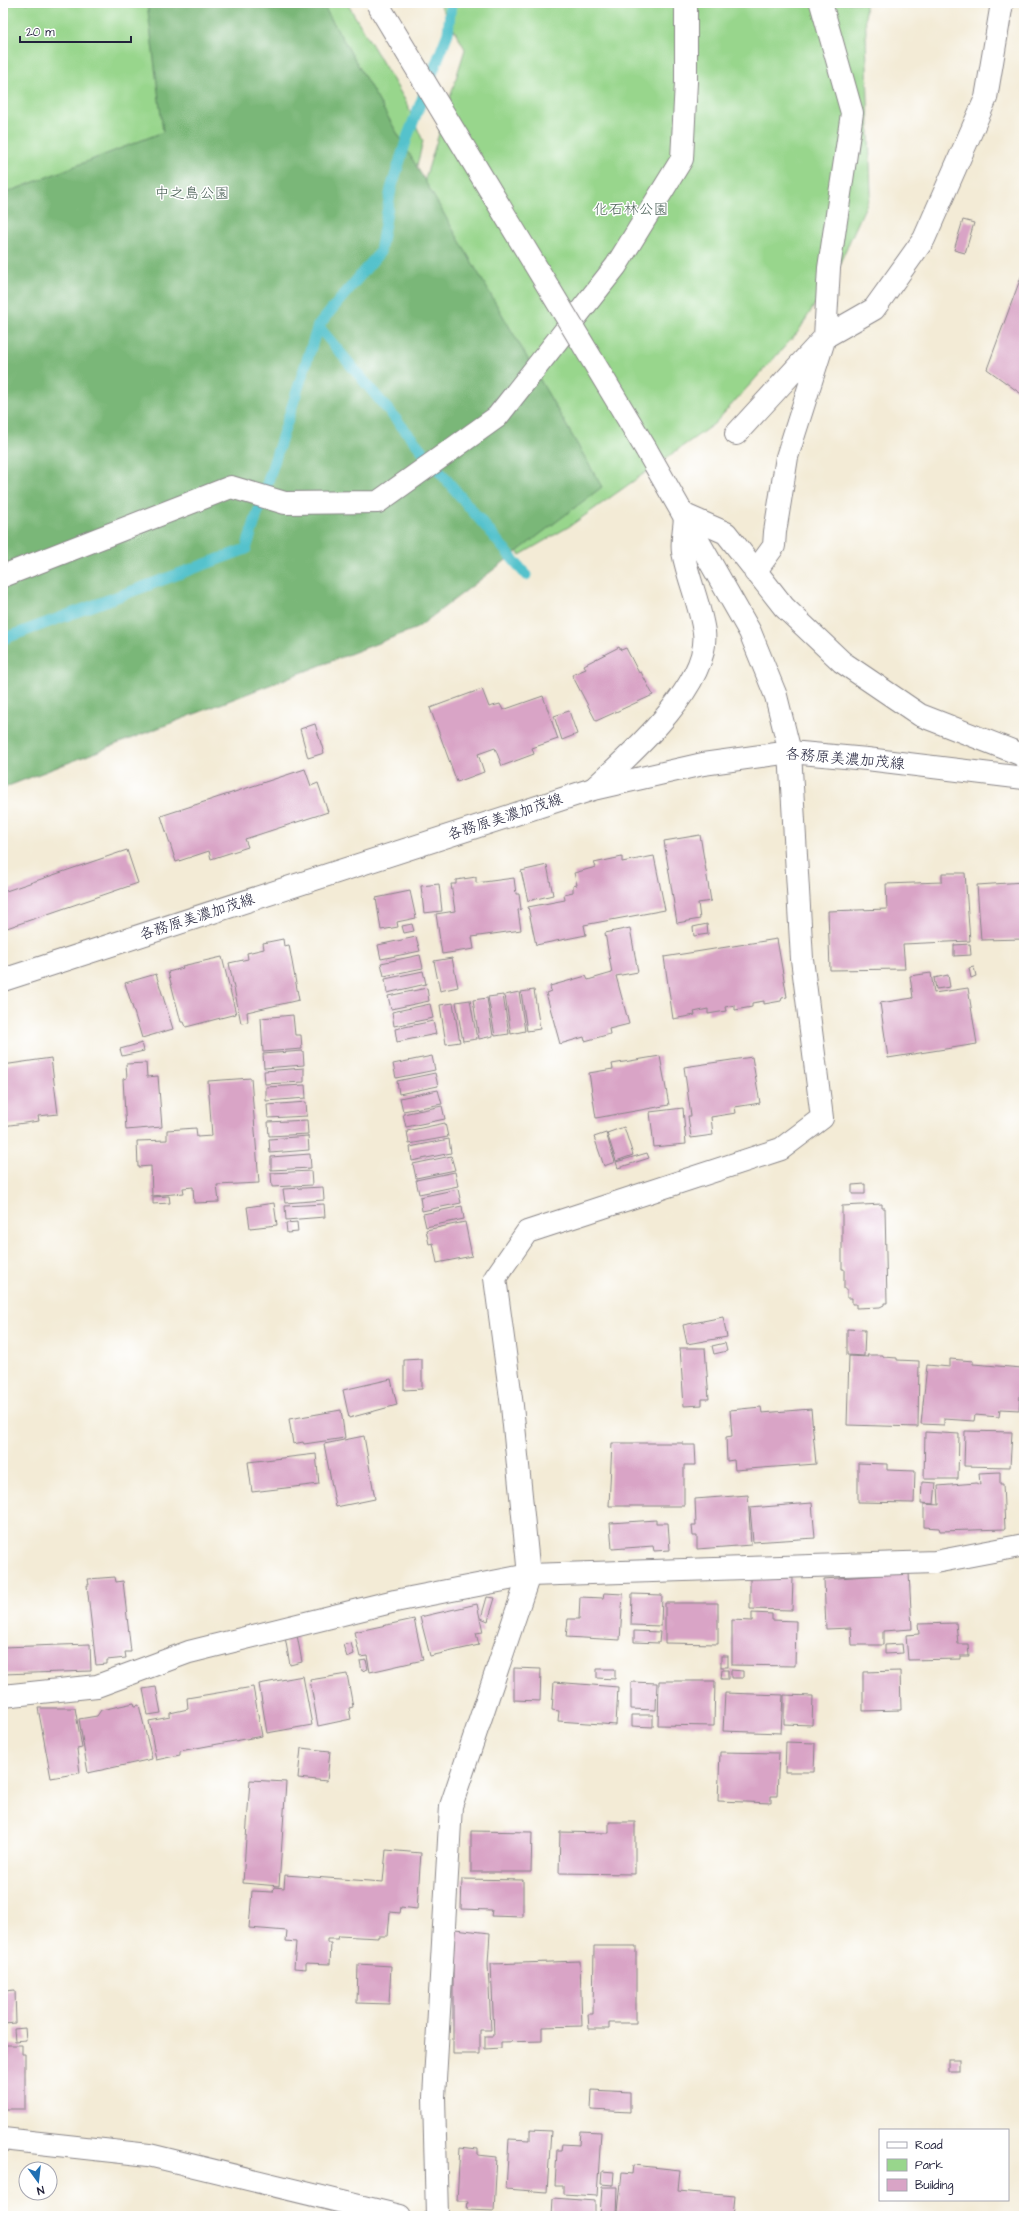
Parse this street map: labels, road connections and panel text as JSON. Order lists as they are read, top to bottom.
{
  "streets": {
    "street": ["各務原美濃加茂線"]
  },
  "parks": ["中之島公園", "化石林公園"],
  "legend": ["Road", "Park", "Building"],
  "scale_bar": "20 m",
  "north": "bottom"
}
